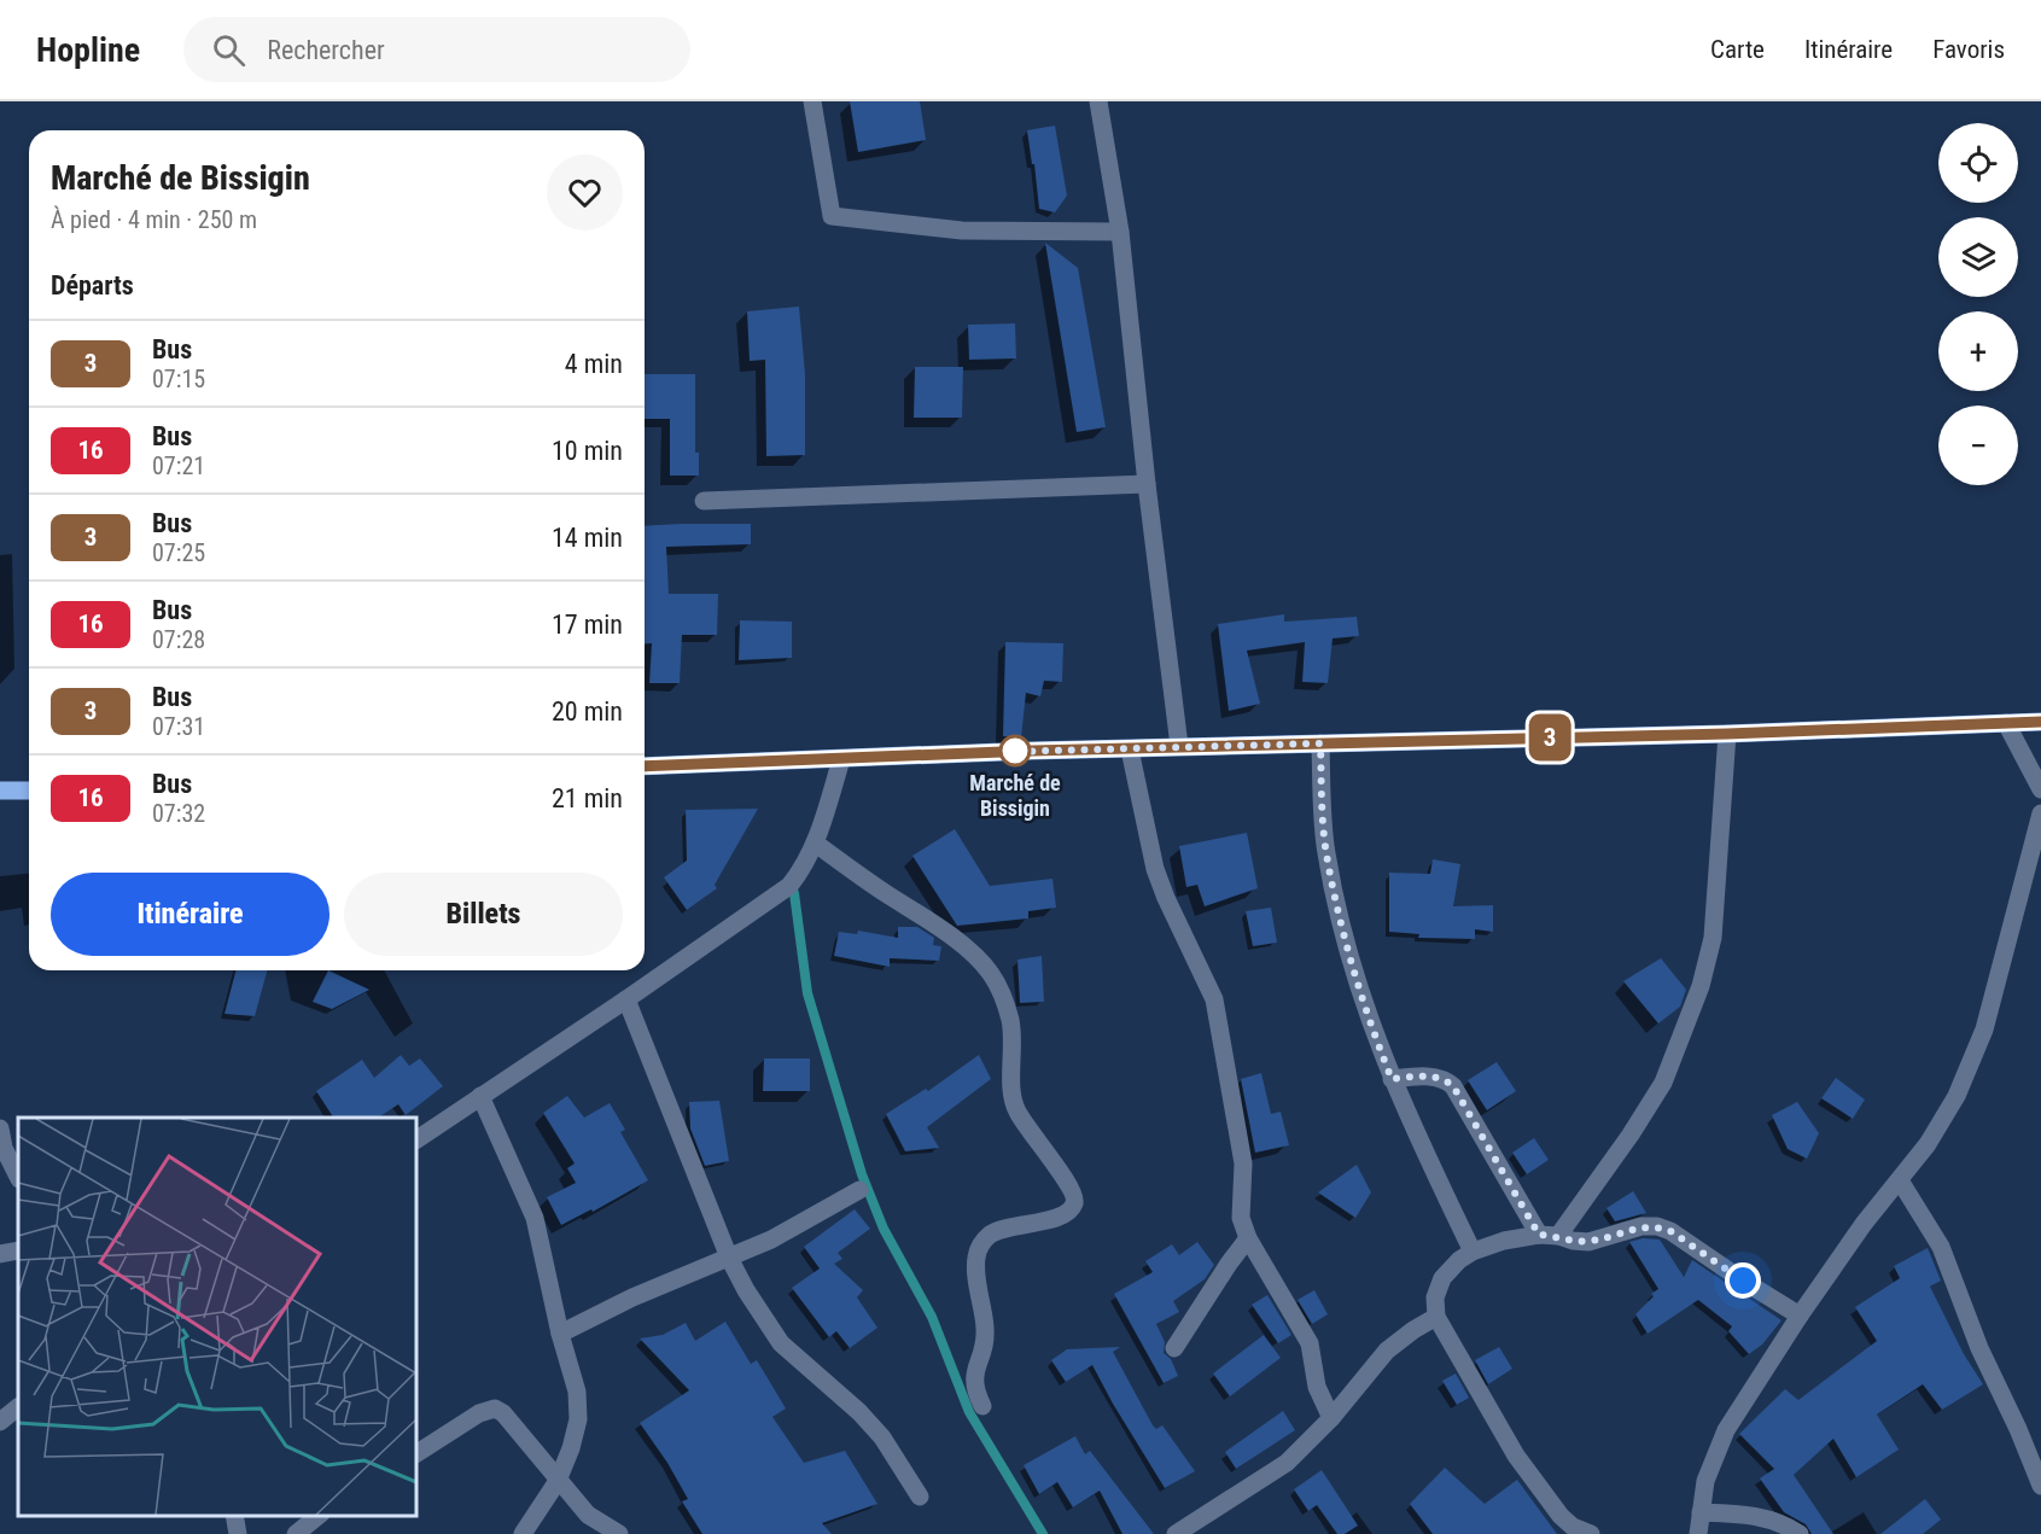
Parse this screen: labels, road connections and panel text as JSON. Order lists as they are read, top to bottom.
{
  "places": ["Marché de Bissigin"],
  "lines": ["bus line 3"],
  "page": {
    "header": "Hopline",
    "search": "Rechercher",
    "nav": ["Carte", "Itinéraire", "Favoris"],
    "on_map": "3",
    "map_buttons": ["+", "−"],
    "heading": [
      ["Marché de Bissigin", "À pied · 4 min · 250 m"],
      "Départs"
    ],
    "list": [
      {
        "mark": "3",
        "name": "Bus",
        "note": "07:15",
        "value": "4 min"
      },
      {
        "mark": "16",
        "name": "Bus",
        "note": "07:21",
        "value": "10 min"
      },
      {
        "mark": "3",
        "name": "Bus",
        "note": "07:25",
        "value": "14 min"
      },
      {
        "mark": "16",
        "name": "Bus",
        "note": "07:28",
        "value": "17 min"
      },
      {
        "mark": "3",
        "name": "Bus",
        "note": "07:31",
        "value": "20 min"
      },
      {
        "mark": "16",
        "name": "Bus",
        "note": "07:32",
        "value": "21 min"
      }
    ],
    "buttons": ["Itinéraire", "Billets"]
  }
}
